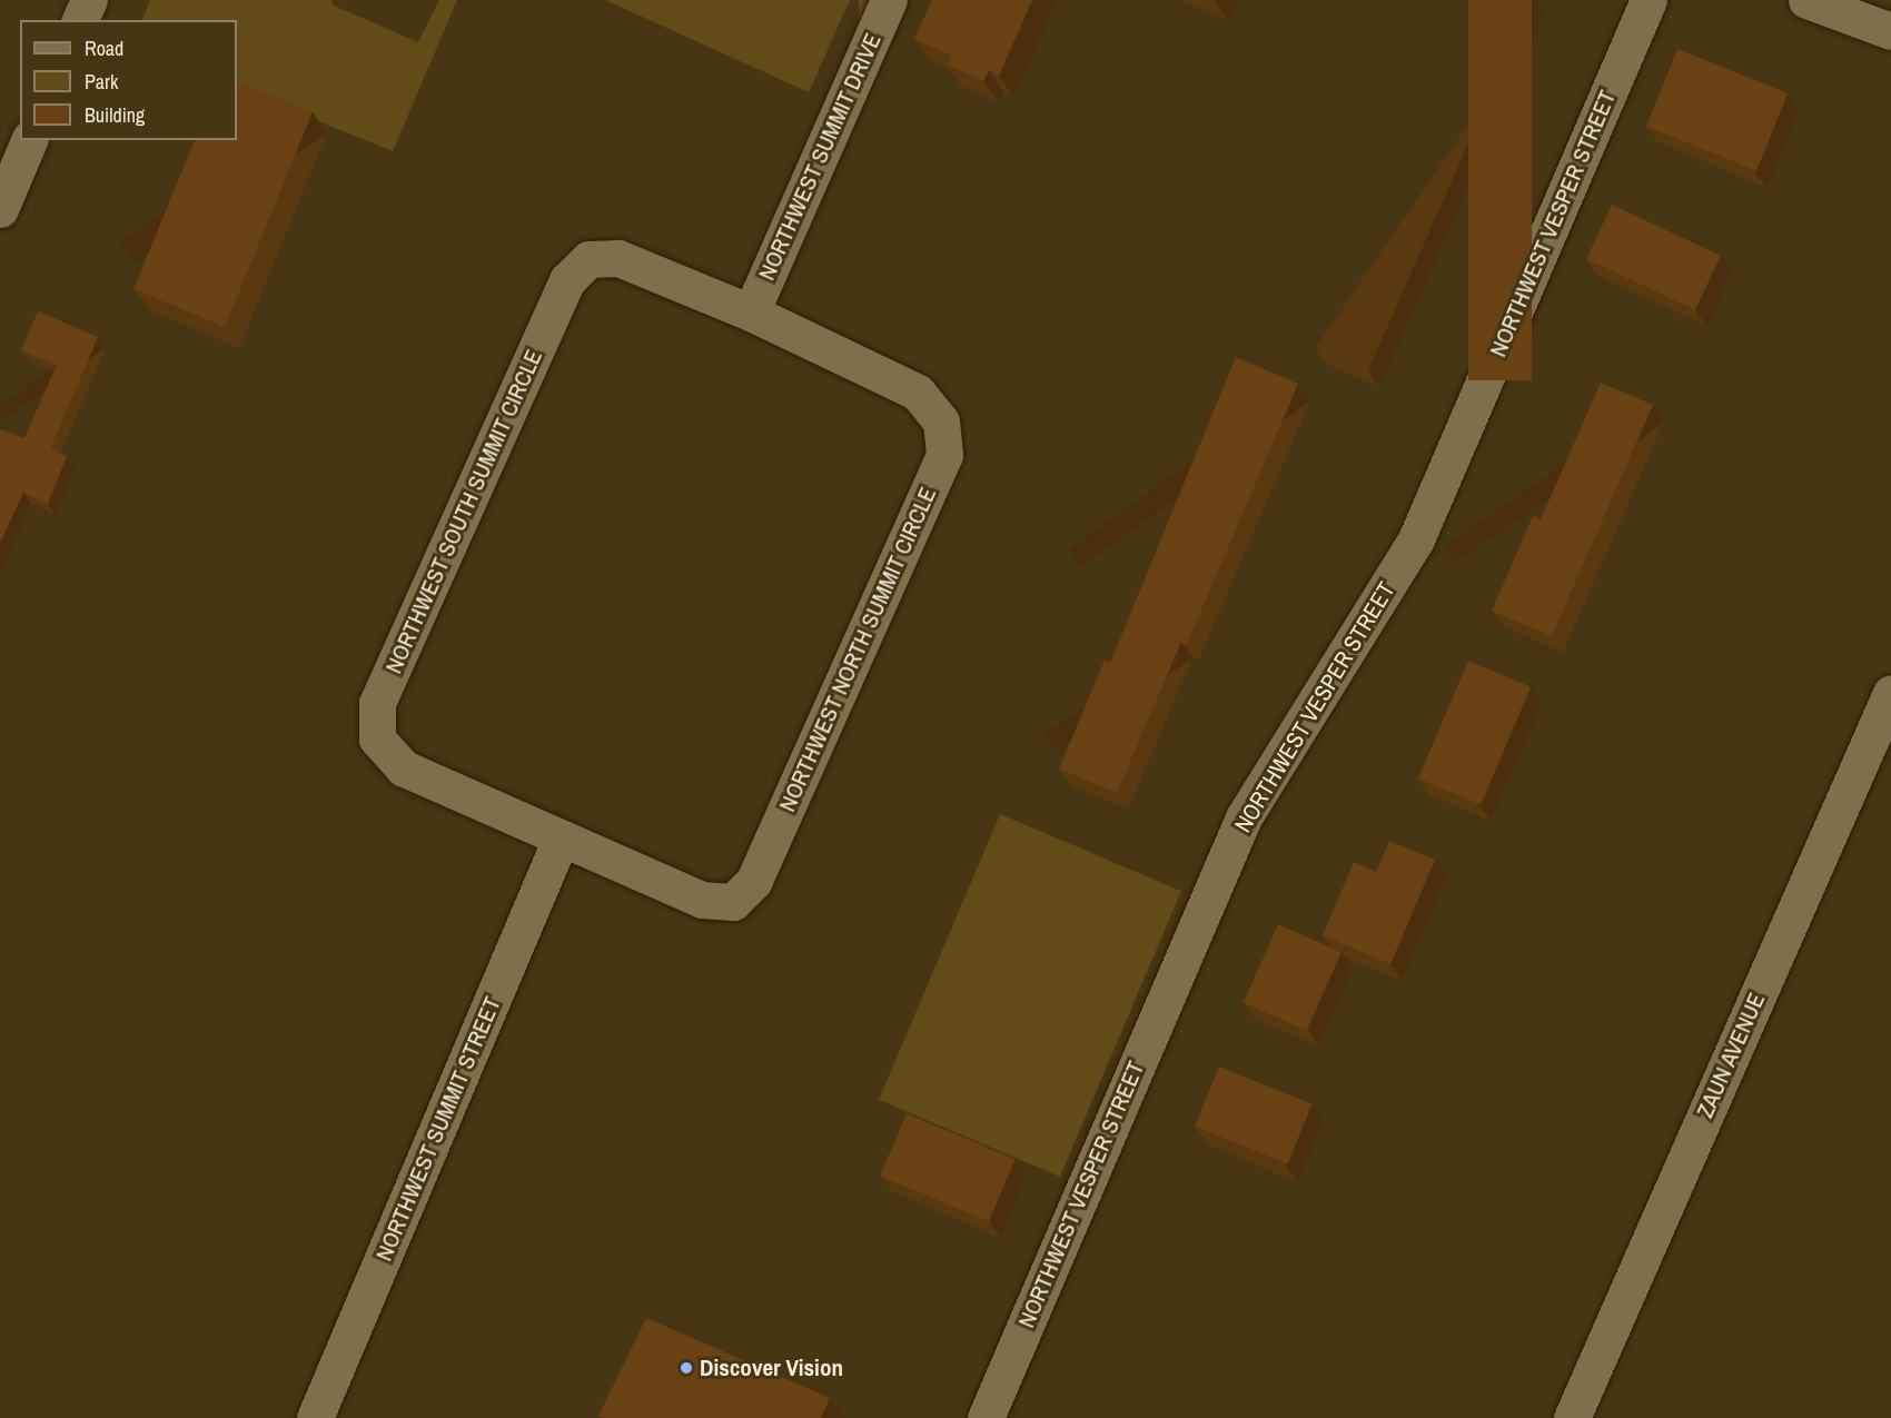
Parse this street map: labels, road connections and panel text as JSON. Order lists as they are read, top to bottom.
{
  "streets": {
    "street": [
      "NORTHWEST SUMMIT DRIVE",
      "NORTHWEST VESPER STREET",
      "NORTHWEST SOUTH SUMMIT CIRCLE",
      "NORTHWEST NORTH SUMMIT CIRCLE",
      "ZAUN AVENUE",
      "NORTHWEST SUMMIT STREET"
    ]
  },
  "crossings": [
    ["NORTHWEST SUMMIT DRIVE", "NORTHWEST SOUTH SUMMIT CIRCLE"],
    ["NORTHWEST SUMMIT DRIVE", "NORTHWEST NORTH SUMMIT CIRCLE"],
    ["NORTHWEST SOUTH SUMMIT CIRCLE", "NORTHWEST NORTH SUMMIT CIRCLE"],
    ["NORTHWEST SOUTH SUMMIT CIRCLE", "NORTHWEST SUMMIT STREET"],
    ["NORTHWEST NORTH SUMMIT CIRCLE", "NORTHWEST SUMMIT STREET"]
  ],
  "places": ["Discover Vision"],
  "legend": ["Road", "Park", "Building"]
}
